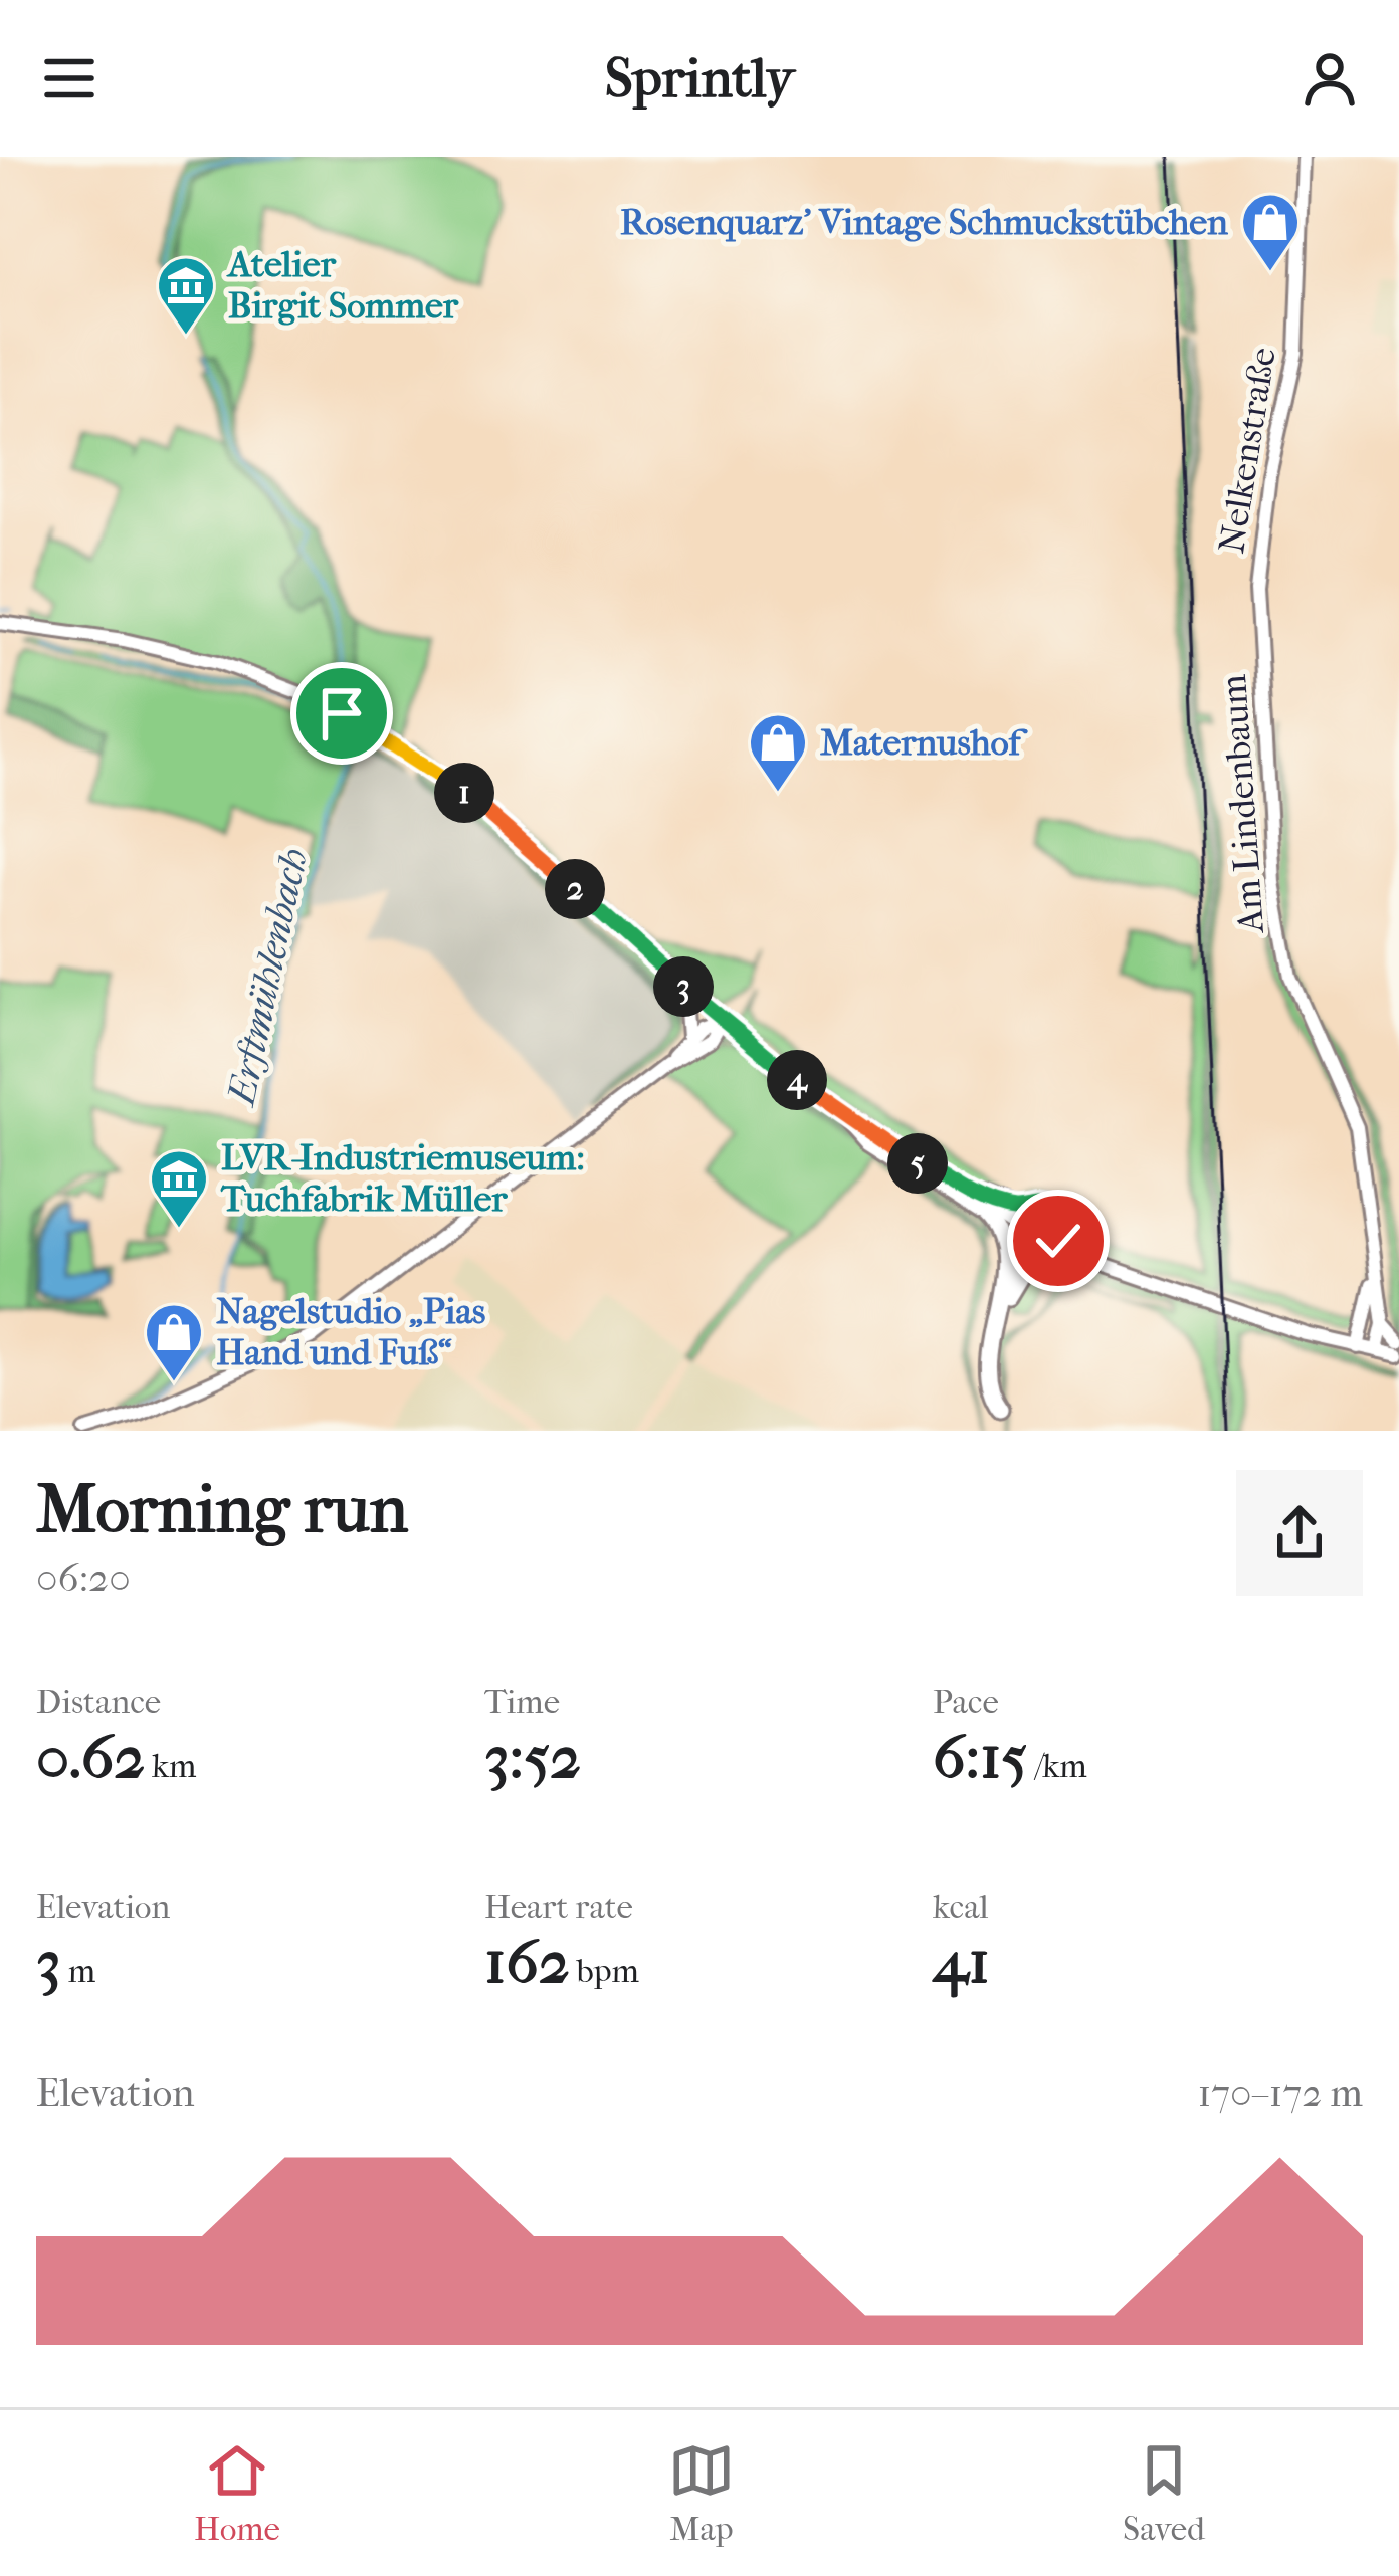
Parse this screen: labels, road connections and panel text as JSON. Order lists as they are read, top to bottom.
{
  "streets": {
    "street": ["Nelkenstraße", "Am Lindenbaum"]
  },
  "crossings": [
    ["Nelkenstraße", "Am Lindenbaum"]
  ],
  "water": ["Erftmühlenbach"],
  "places": {
    "shop": ["Rosenquarz’ Vintage Schmuckstübchen", "Maternushof", "Nagelstudio „Pias Hand und Fuß“"],
    "museum": ["Atelier Birgit Sommer", "LVR-Industriemuseum: Tuchfabrik Müller"]
  },
  "page": {
    "header": "Sprintly",
    "pins": [
      "1",
      "2",
      "3",
      "4",
      "5"
    ],
    "heading": ["Morning run", "06:20"],
    "stats": [
      ["Distance", "0.62 km"],
      ["Time", "3:52"],
      ["Pace", "6:15 /km"],
      ["Elevation", "3 m"],
      ["Heart rate", "162 bpm"],
      ["kcal", "41"]
    ],
    "chart": ["Elevation", "170–172 m"],
    "tabs": ["Home", "Map", "Saved"]
  }
}
